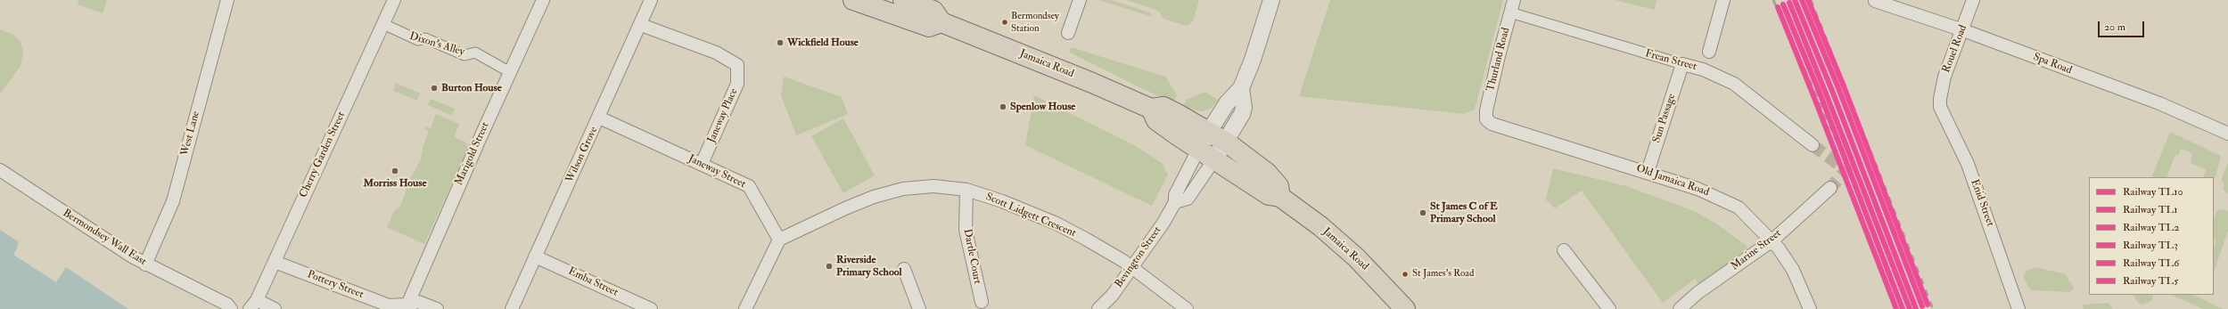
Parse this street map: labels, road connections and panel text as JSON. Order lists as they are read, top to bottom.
{
  "streets": {
    "main road": ["Jamaica Road"],
    "street": [
      "Dixon's Alley",
      "Rouel Road",
      "Thurland Road",
      "Frean Street",
      "Spa Road",
      "Janeway Place",
      "Sun Passage",
      "West Lane",
      "Marigold Street",
      "Cherry Garden Street",
      "Wilson Grove",
      "Janeway Street",
      "Old Jamaica Road",
      "Enid Street",
      "Scott Lidgett Crescent",
      "Bermondsey Wall East",
      "Marine Street",
      "Dartle Court",
      "Bevington Street",
      "Emba Street",
      "Pottery Street"
    ]
  },
  "crossings": [
    ["Dixon's Alley", "Marigold Street"],
    ["Dixon's Alley", "Cherry Garden Street"],
    ["Rouel Road", "Spa Road"],
    ["Rouel Road", "Enid Street"],
    ["Thurland Road", "Frean Street"],
    ["Thurland Road", "Old Jamaica Road"],
    ["Frean Street", "Sun Passage"],
    ["Jamaica Road", "Bevington Street"],
    ["Janeway Place", "Wilson Grove"],
    ["Janeway Place", "Janeway Street"],
    ["Sun Passage", "Old Jamaica Road"],
    ["West Lane", "Bermondsey Wall East"],
    ["Marigold Street", "Pottery Street"],
    ["Cherry Garden Street", "Pottery Street"],
    ["Wilson Grove", "Janeway Street"],
    ["Wilson Grove", "Emba Street"],
    ["Janeway Street", "Scott Lidgett Crescent"],
    ["Old Jamaica Road", "Marine Street"],
    ["Scott Lidgett Crescent", "Dartle Court"],
    ["Scott Lidgett Crescent", "Bevington Street"]
  ],
  "places": [
    "Bermondsey Station",
    "Wickfield House",
    "Burton House",
    "Spenlow House",
    "Morriss House",
    "St James C of E Primary School",
    "Riverside Primary School",
    "St James's Road"
  ],
  "lines": [
    "rail line TL10",
    "rail line TL2",
    "rail line TL6",
    "rail line TL1",
    "rail line TL3",
    "rail line TL5"
  ],
  "legend": [
    "Railway TL10",
    "Railway TL1",
    "Railway TL2",
    "Railway TL3",
    "Railway TL6",
    "Railway TL5"
  ],
  "scale_bar": "20 m"
}
